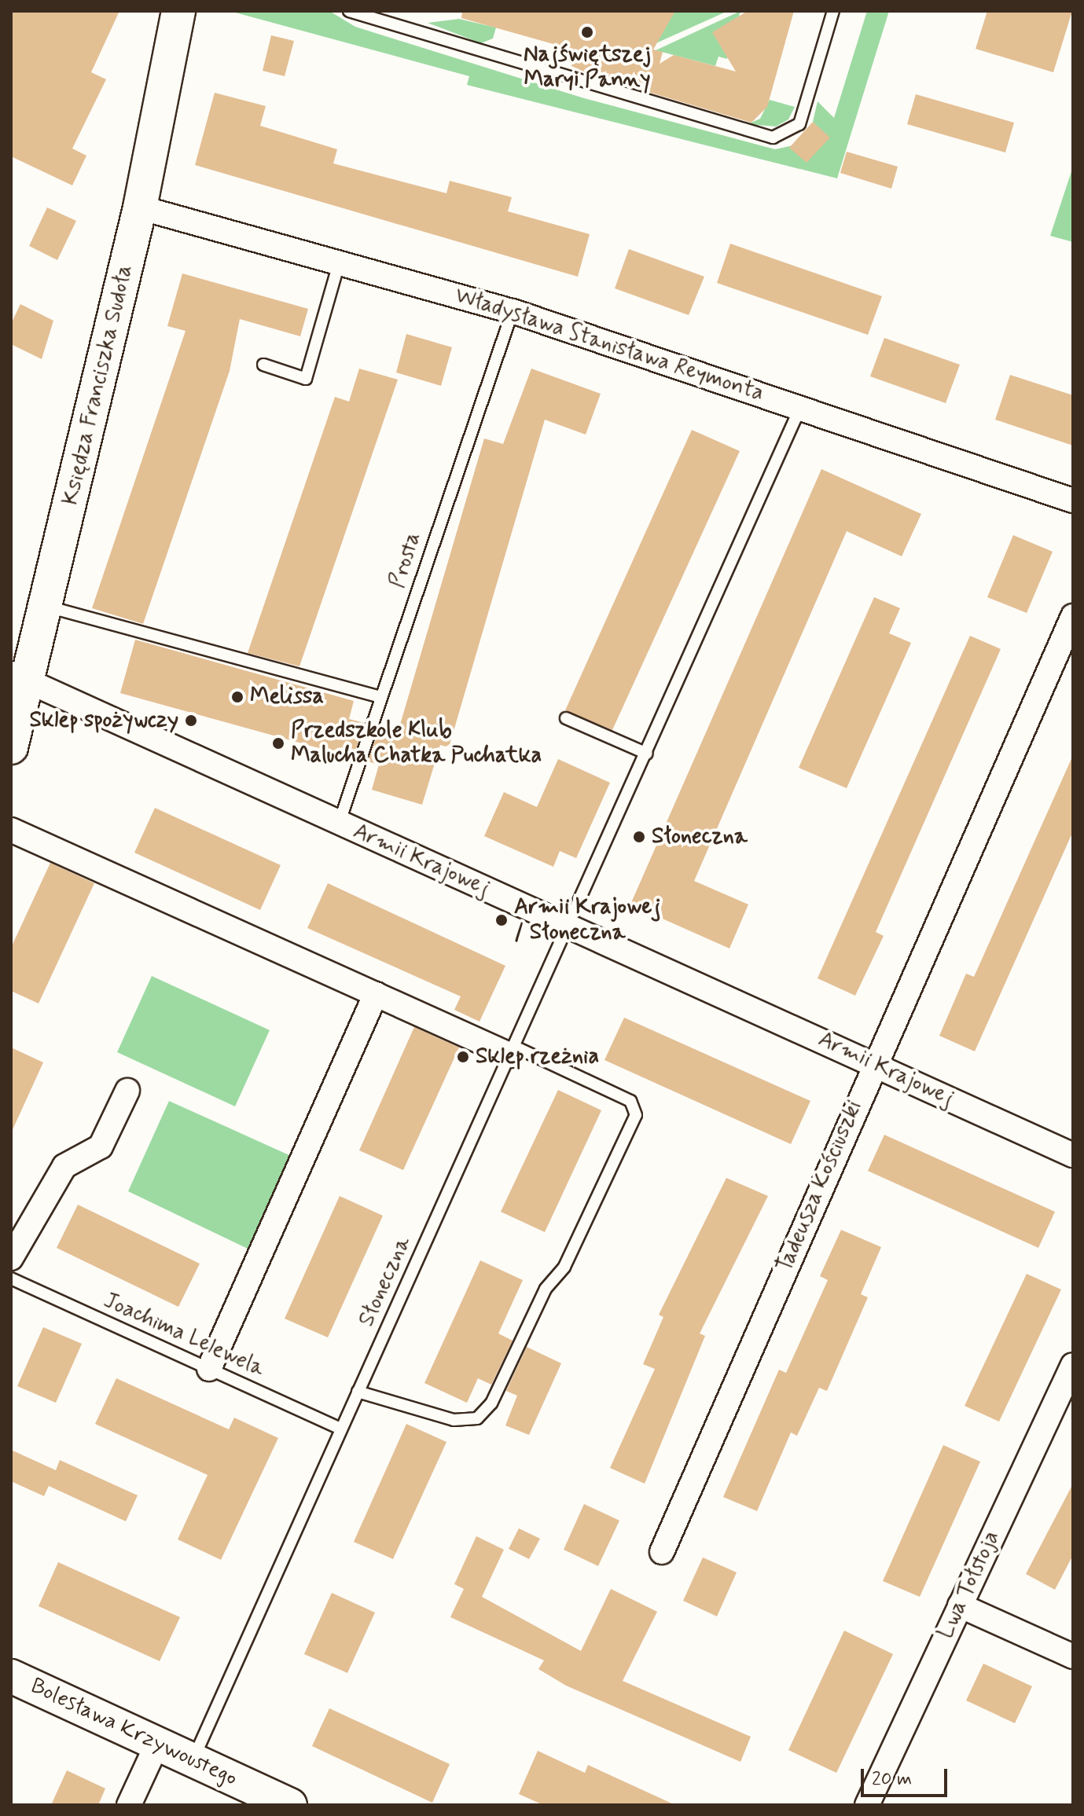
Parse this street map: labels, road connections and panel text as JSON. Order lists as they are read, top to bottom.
{
  "streets": {
    "street": [
      "Władysława Stanisława Reymonta",
      "Księdza Franciszka Sudoła",
      "Armii Krajowej",
      "Tadeusza Kościuszki",
      "Lwa Tołstoja",
      "Bolesława Krzywoustego"
    ],
    "lane": ["Prosta", "Słoneczna", "Joachima Lelewela"]
  },
  "crossings": [
    ["Władysława Stanisława Reymonta", "Księdza Franciszka Sudoła"],
    ["Władysława Stanisława Reymonta", "Prosta"],
    ["Władysława Stanisława Reymonta", "Słoneczna"],
    ["Księdza Franciszka Sudoła", "Armii Krajowej"],
    ["Prosta", "Armii Krajowej"],
    ["Armii Krajowej", "Tadeusza Kościuszki"],
    ["Armii Krajowej", "Słoneczna"],
    ["Słoneczna", "Joachima Lelewela"],
    ["Słoneczna", "Bolesława Krzywoustego"]
  ],
  "places": [
    "Najświętszej Maryi Panny",
    "Melissa",
    "Sklep spożywczy",
    "Przedszkole Klub Malucha Chatka Puchatka",
    "Słoneczna",
    "Armii Krajowej / Słoneczna",
    "Sklep rzeżnia"
  ],
  "scale_bar": "20 m"
}
